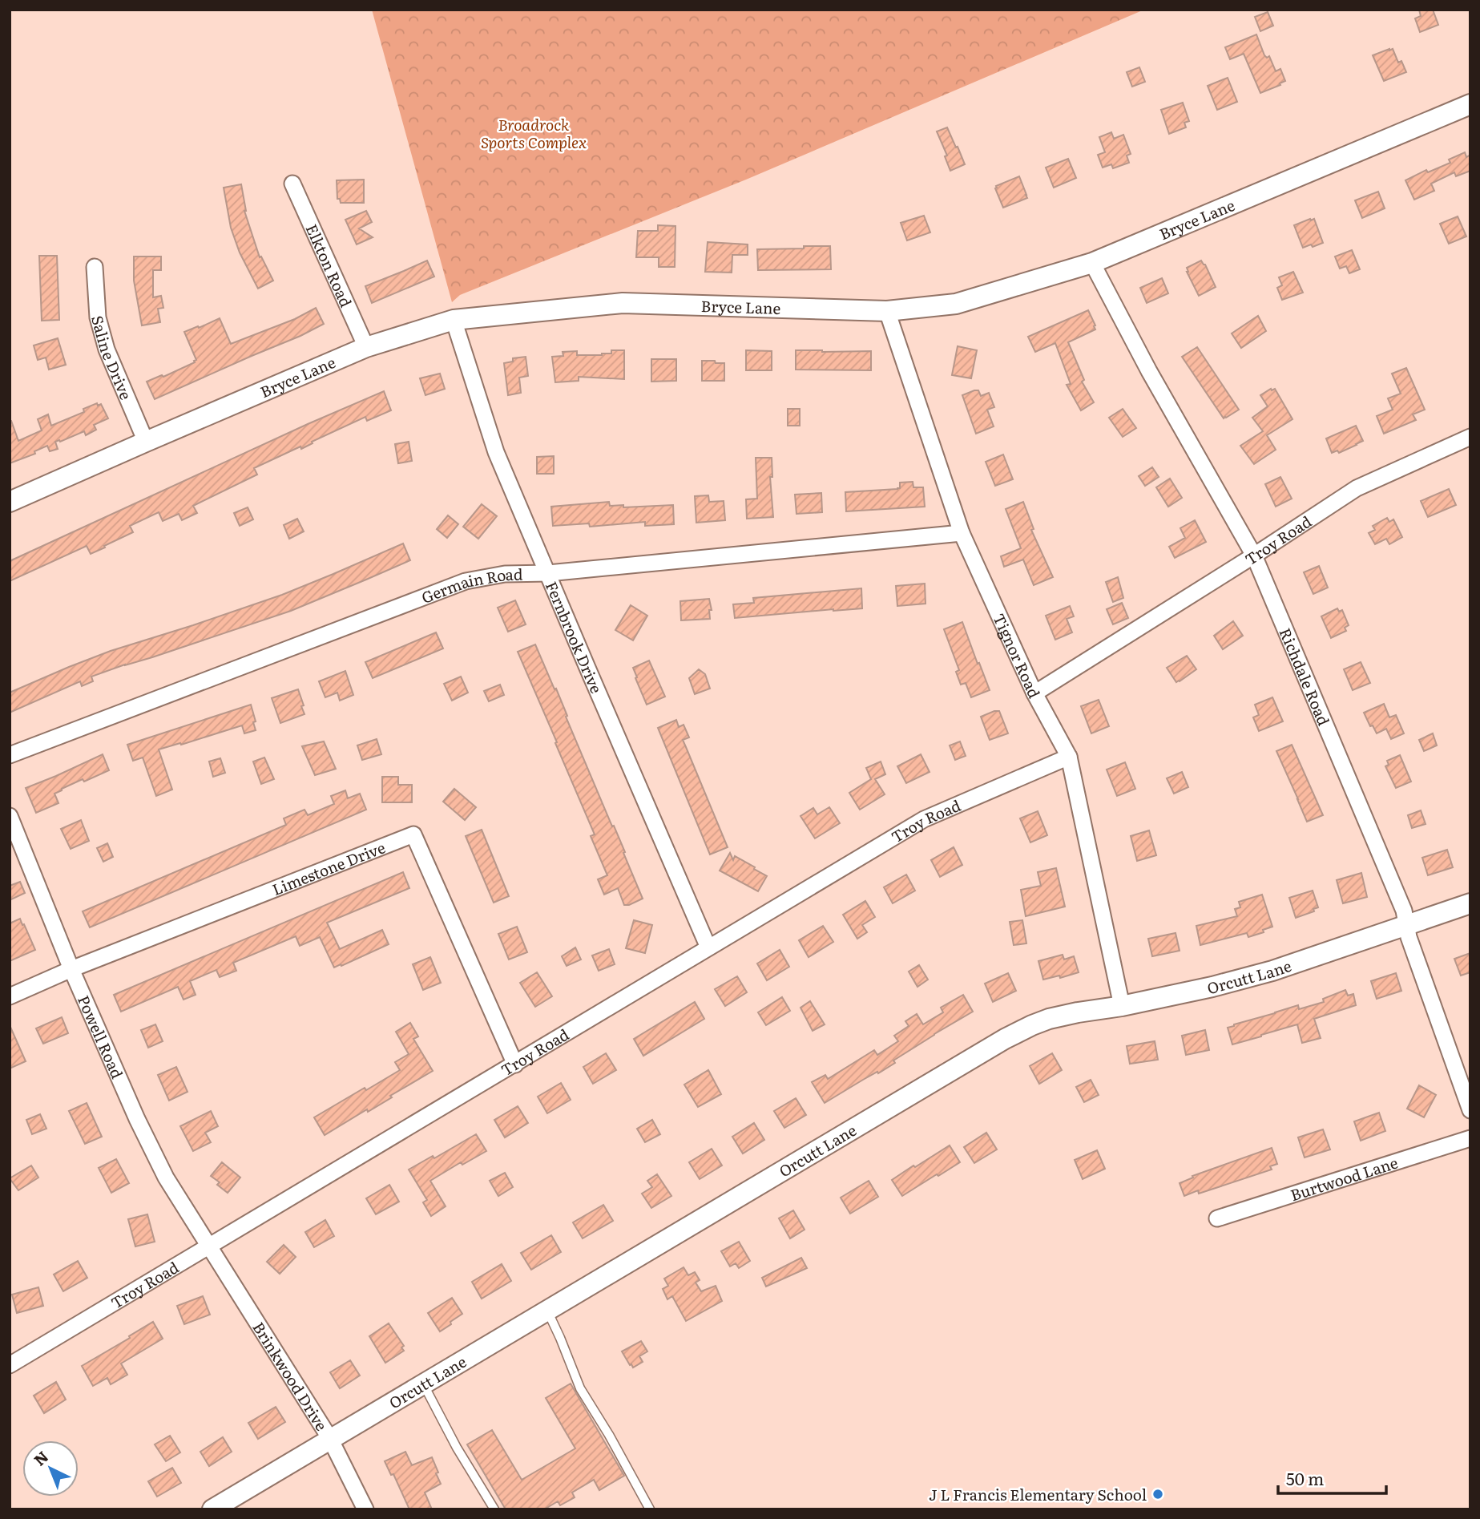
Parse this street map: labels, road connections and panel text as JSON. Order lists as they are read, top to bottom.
{
  "streets": {
    "street": [
      "Bryce Lane",
      "Elkton Road",
      "Saline Drive",
      "Troy Road",
      "Germain Road",
      "Fernbrook Drive",
      "Tignor Road",
      "Richdale Road",
      "Limestone Drive",
      "Orcutt Lane",
      "Powell Road",
      "Burtwood Lane",
      "Brinkwood Drive"
    ]
  },
  "crossings": [
    ["Bryce Lane", "Elkton Road"],
    ["Bryce Lane", "Saline Drive"],
    ["Bryce Lane", "Fernbrook Drive"],
    ["Bryce Lane", "Tignor Road"],
    ["Bryce Lane", "Richdale Road"],
    ["Troy Road", "Fernbrook Drive"],
    ["Troy Road", "Tignor Road"],
    ["Troy Road", "Richdale Road"],
    ["Troy Road", "Limestone Drive"],
    ["Troy Road", "Powell Road"],
    ["Troy Road", "Brinkwood Drive"],
    ["Germain Road", "Fernbrook Drive"],
    ["Germain Road", "Tignor Road"],
    ["Tignor Road", "Orcutt Lane"],
    ["Richdale Road", "Orcutt Lane"],
    ["Limestone Drive", "Powell Road"],
    ["Orcutt Lane", "Brinkwood Drive"],
    ["Powell Road", "Brinkwood Drive"]
  ],
  "parks": ["Broadrock Sports Complex"],
  "places": ["J L Francis Elementary School"],
  "scale_bar": "50 m",
  "north": "top left"
}
